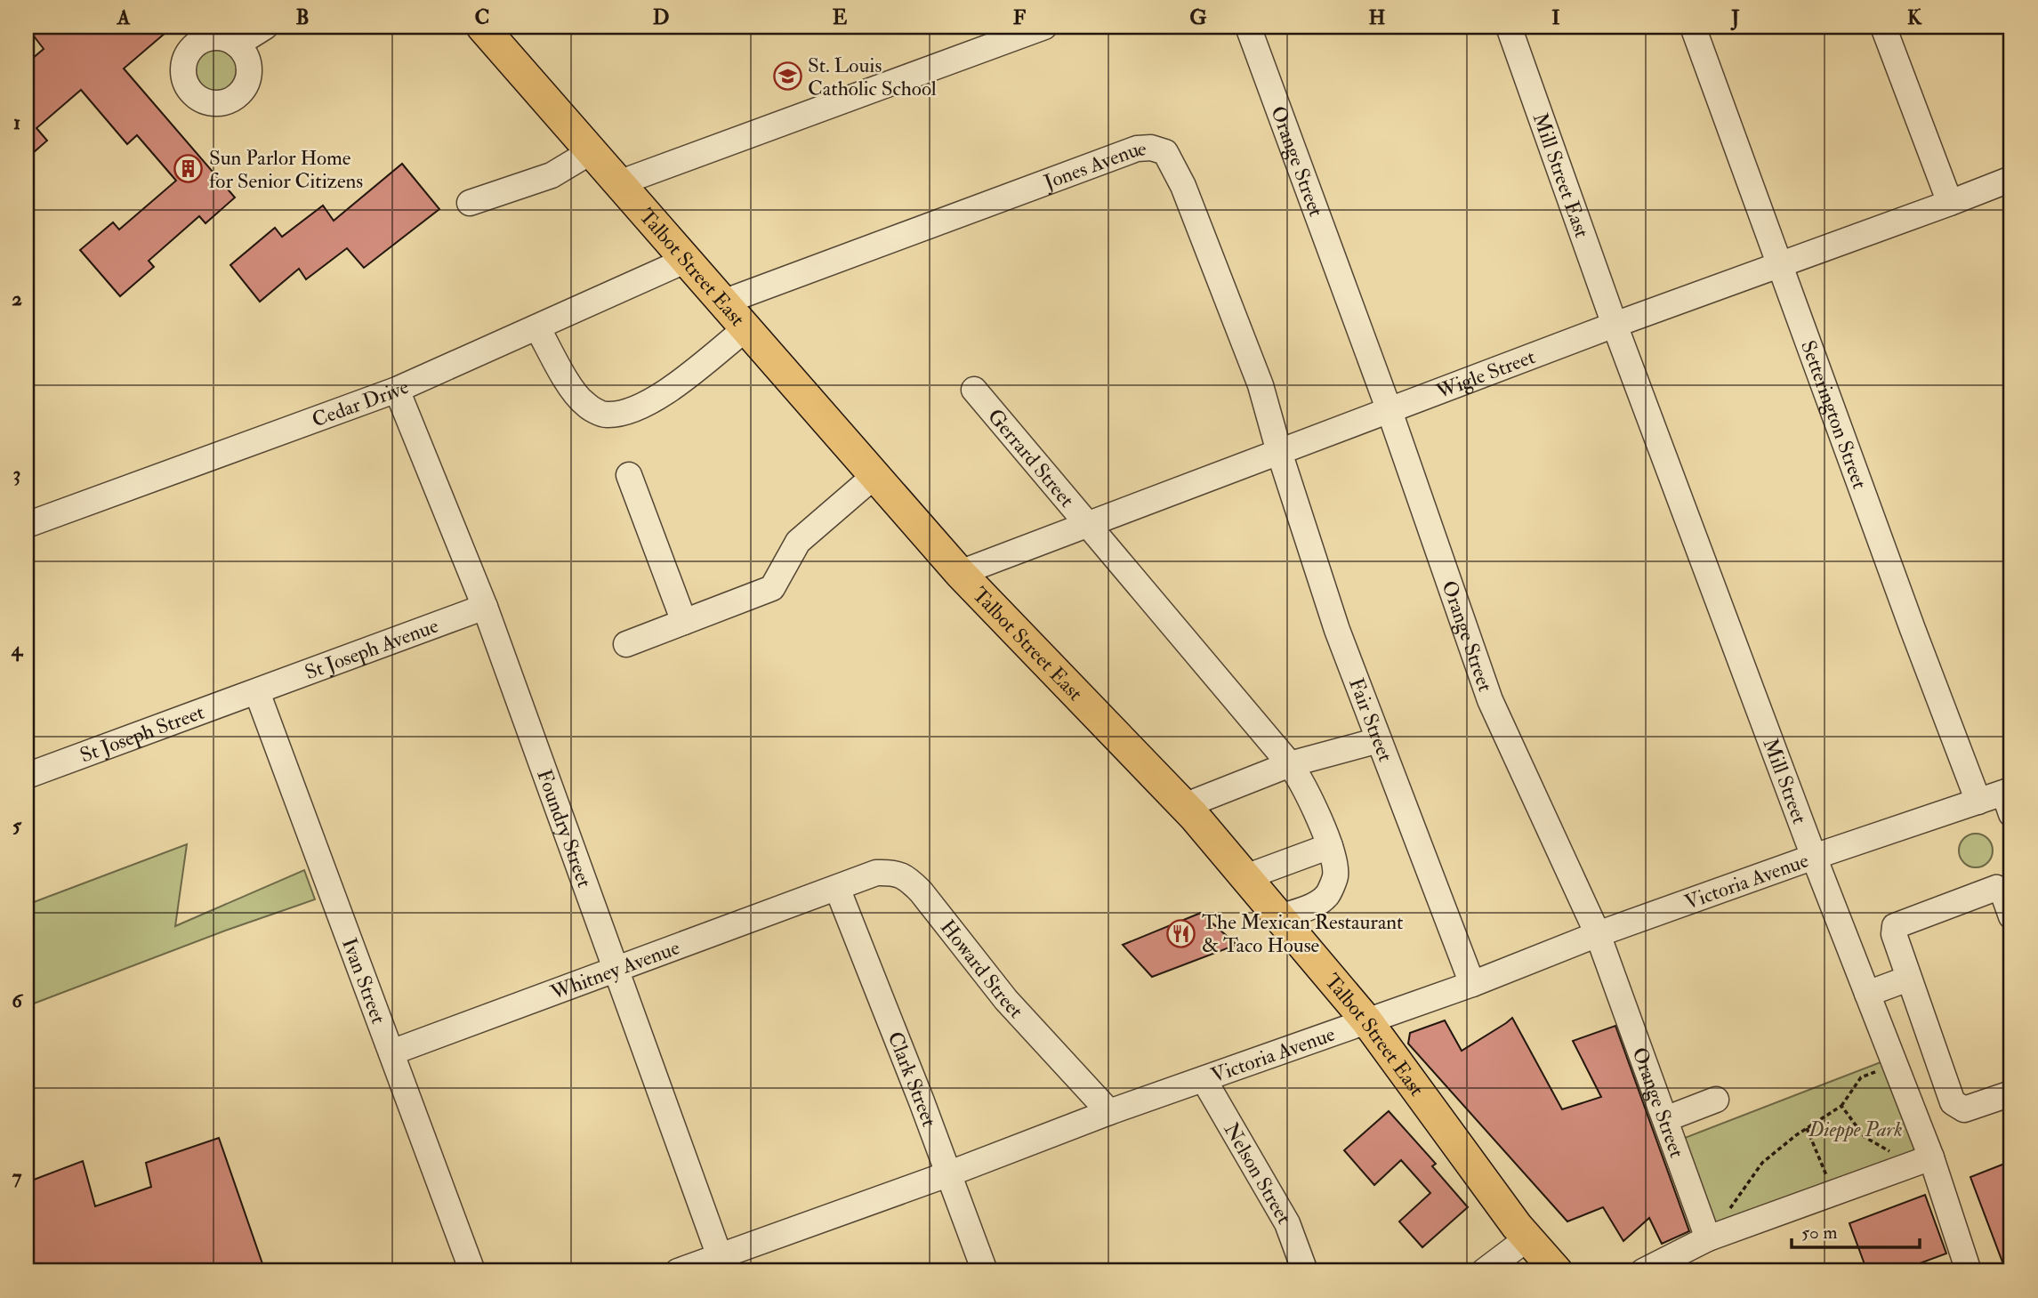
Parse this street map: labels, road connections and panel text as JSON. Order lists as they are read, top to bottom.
{
  "streets": {
    "main road": ["Talbot Street East"],
    "street": [
      "Orange Street",
      "Jones Avenue",
      "Mill Street East",
      "Wigle Street",
      "Cedar Drive",
      "Setterington Street",
      "Gerrard Street",
      "St Joseph Avenue",
      "Fair Street",
      "St Joseph Street",
      "Mill Street",
      "Foundry Street",
      "Victoria Avenue",
      "Howard Street",
      "Whitney Avenue",
      "Ivan Street",
      "Clark Street",
      "Nelson Street"
    ]
  },
  "crossings": [
    ["Orange Street", "Wigle Street"],
    ["Orange Street", "Victoria Avenue"],
    ["Jones Avenue", "Talbot Street East"],
    ["Jones Avenue", "Wigle Street"],
    ["Jones Avenue", "Fair Street"],
    ["Mill Street East", "Wigle Street"],
    ["Mill Street East", "Mill Street"],
    ["Talbot Street East", "Wigle Street"],
    ["Talbot Street East", "Cedar Drive"],
    ["Talbot Street East", "Gerrard Street"],
    ["Talbot Street East", "Victoria Avenue"],
    ["Wigle Street", "Setterington Street"],
    ["Wigle Street", "Gerrard Street"],
    ["Wigle Street", "Fair Street"],
    ["Wigle Street", "Mill Street"],
    ["Cedar Drive", "Foundry Street"],
    ["Setterington Street", "Victoria Avenue"],
    ["St Joseph Avenue", "St Joseph Street"],
    ["St Joseph Avenue", "Foundry Street"],
    ["St Joseph Avenue", "Ivan Street"],
    ["Fair Street", "Victoria Avenue"],
    ["St Joseph Street", "Ivan Street"],
    ["Mill Street", "Victoria Avenue"],
    ["Foundry Street", "Victoria Avenue"],
    ["Foundry Street", "Whitney Avenue"],
    ["Victoria Avenue", "Howard Street"],
    ["Victoria Avenue", "Clark Street"],
    ["Victoria Avenue", "Nelson Street"],
    ["Howard Street", "Whitney Avenue"],
    ["Howard Street", "Clark Street"],
    ["Whitney Avenue", "Ivan Street"],
    ["Whitney Avenue", "Clark Street"]
  ],
  "parks": ["Dieppe Park"],
  "places": {
    "school or university": ["St. Louis Catholic School"],
    "building": ["Sun Parlor Home for Senior Citizens"],
    "restaurant": ["The Mexican Restaurant & Taco House"]
  },
  "scale_bar": "50 m",
  "grid": {
    "columns": [
      "A",
      "B",
      "C",
      "D",
      "E",
      "F",
      "G",
      "H",
      "I",
      "J",
      "K"
    ],
    "rows": [
      "1",
      "2",
      "3",
      "4",
      "5",
      "6",
      "7"
    ]
  }
}
